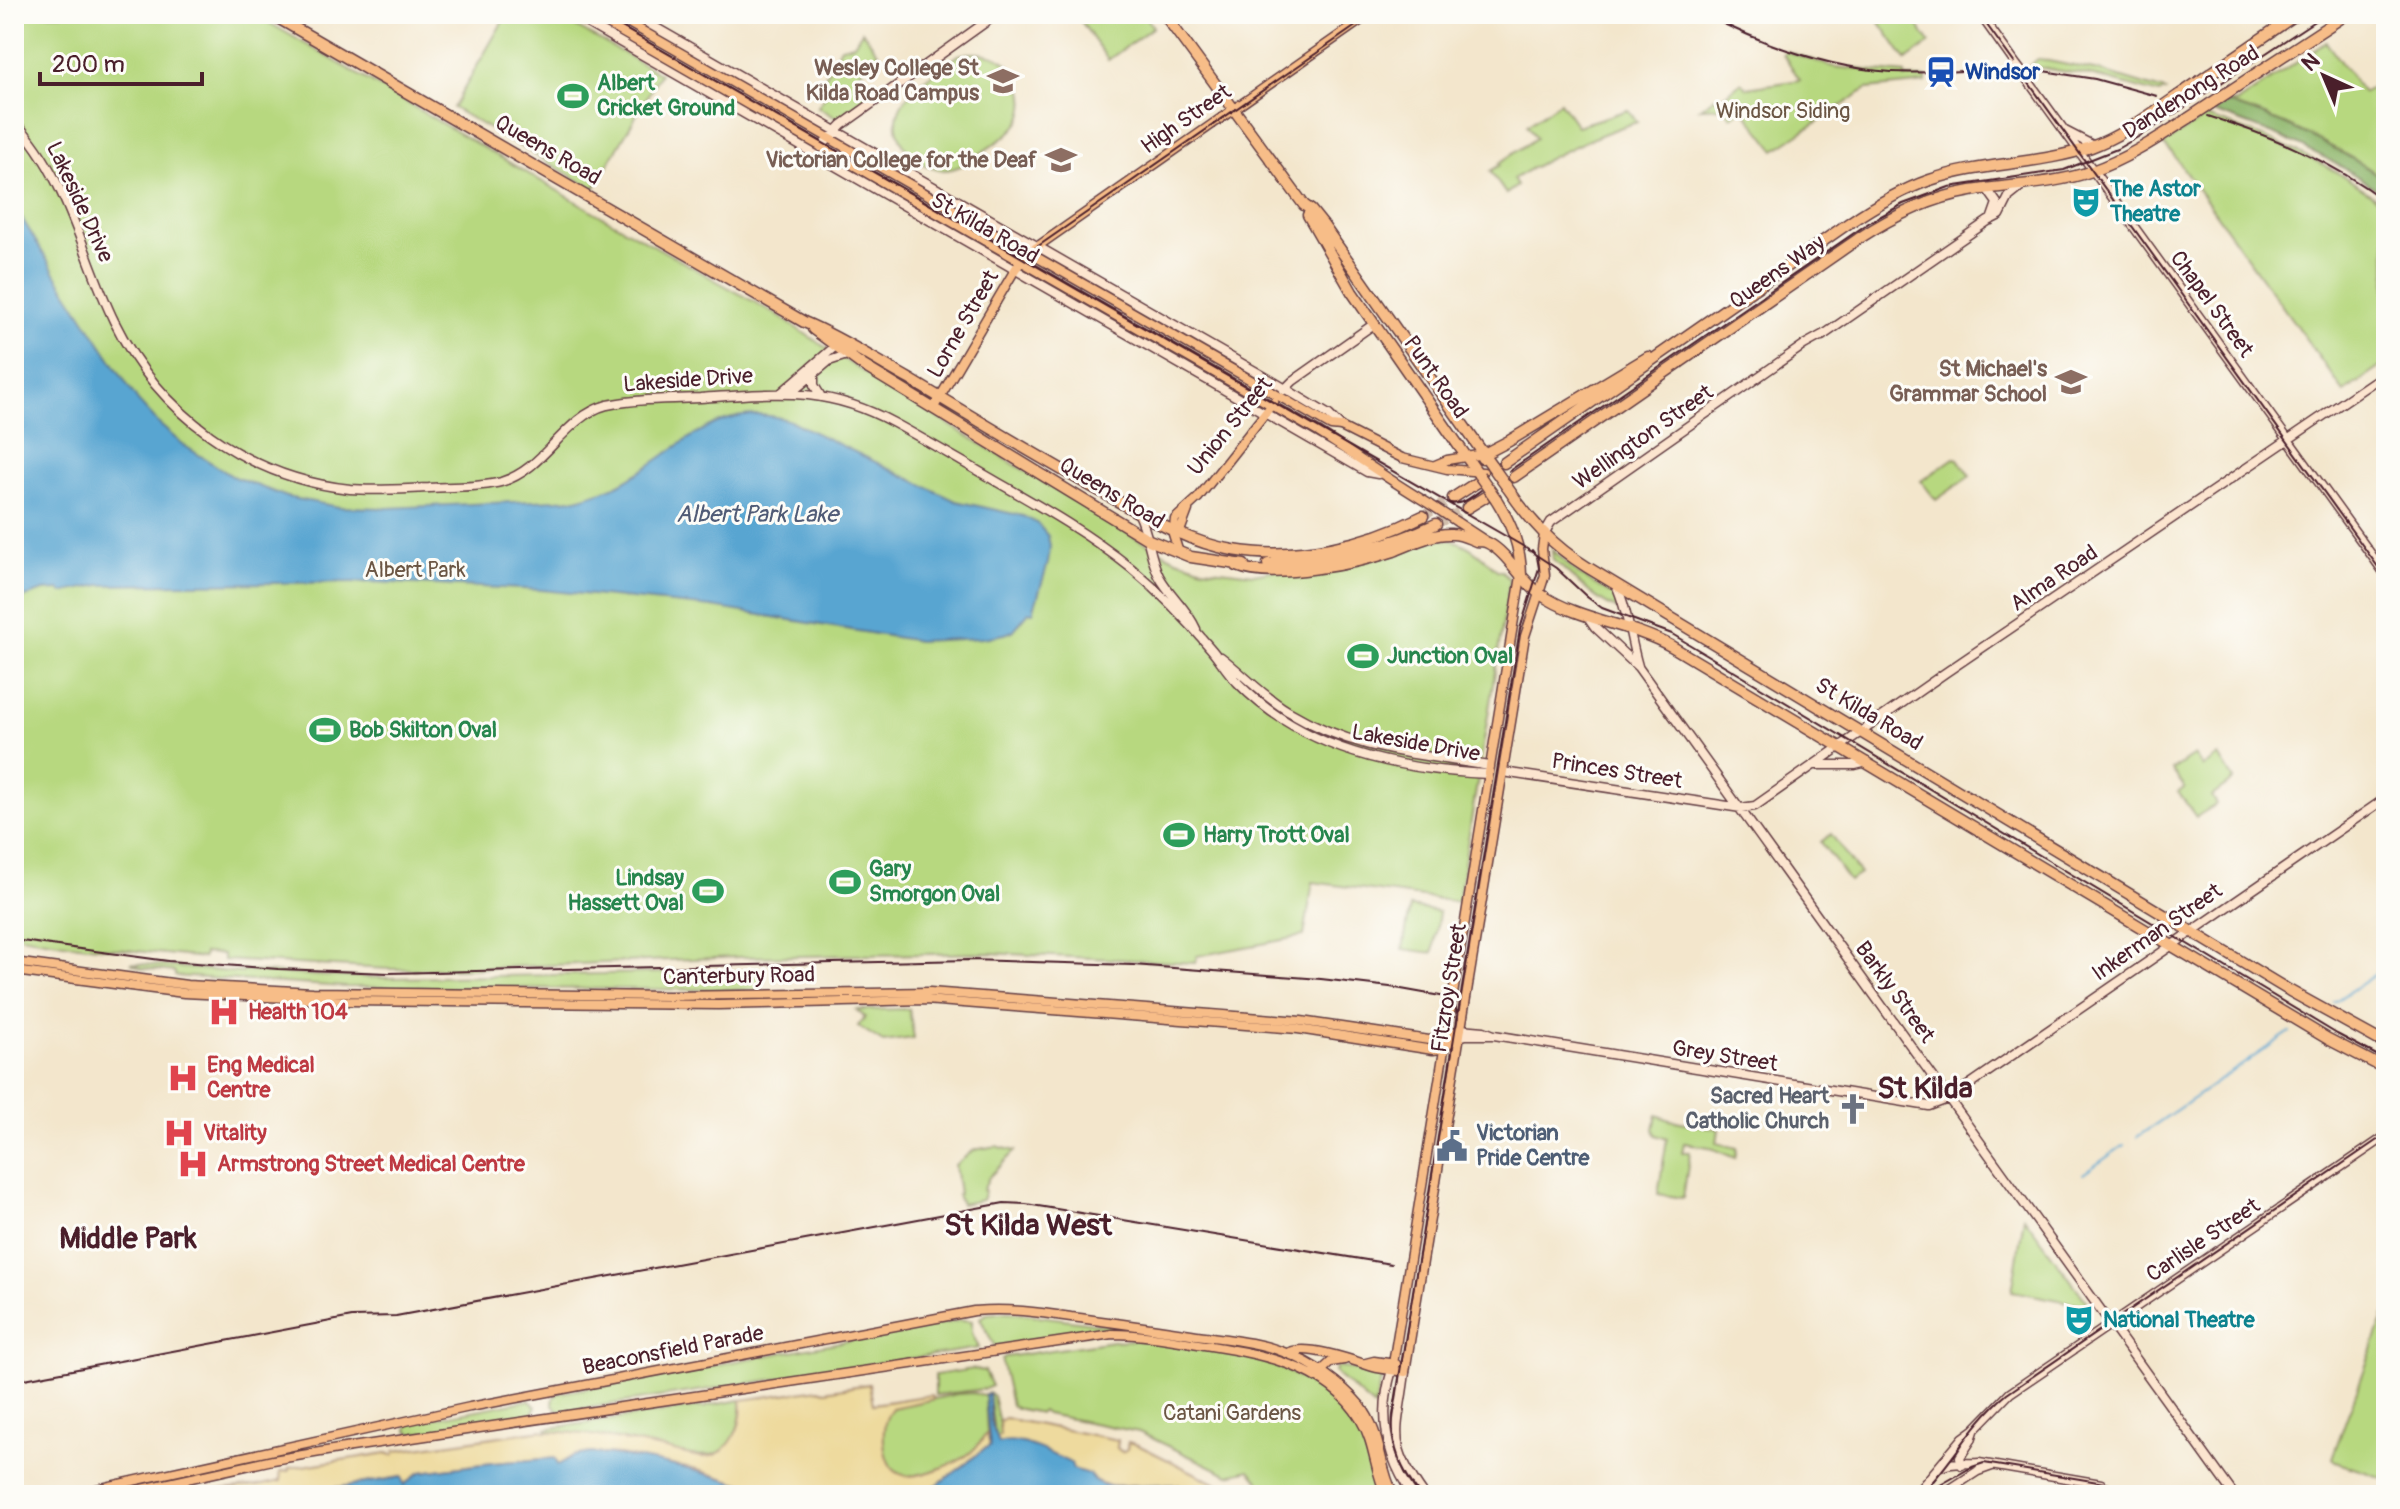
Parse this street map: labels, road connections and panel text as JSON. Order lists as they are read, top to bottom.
{
  "streets": {
    "highway": [
      "Dandenong Road",
      "Queens Road",
      "St Kilda Road",
      "Queens Way",
      "Punt Road",
      "Union Street"
    ],
    "main road": [
      "High Street",
      "Lakeside Drive",
      "Lorne Street",
      "Canterbury Road",
      "Fitzroy Street",
      "Beaconsfield Parade"
    ],
    "street": [
      "Chapel Street",
      "Wellington Street",
      "Alma Road",
      "Princes Street",
      "Inkerman Street",
      "Barkly Street",
      "Grey Street",
      "Carlisle Street"
    ]
  },
  "crossings": [
    ["Dandenong Road", "Queens Way"],
    ["Dandenong Road", "Chapel Street"],
    ["High Street", "St Kilda Road"],
    ["High Street", "Lorne Street"],
    ["High Street", "Punt Road"],
    ["Queens Road", "Lorne Street"],
    ["Queens Road", "Union Street"],
    ["Lakeside Drive", "Princes Street"],
    ["Lakeside Drive", "Fitzroy Street"],
    ["St Kilda Road", "Queens Way"],
    ["St Kilda Road", "Lorne Street"],
    ["St Kilda Road", "Punt Road"],
    ["St Kilda Road", "Union Street"],
    ["St Kilda Road", "Wellington Street"],
    ["St Kilda Road", "Alma Road"],
    ["St Kilda Road", "Inkerman Street"],
    ["St Kilda Road", "Fitzroy Street"],
    ["St Kilda Road", "Barkly Street"],
    ["Queens Way", "Chapel Street"],
    ["Queens Way", "Punt Road"],
    ["Queens Way", "Wellington Street"],
    ["Chapel Street", "Alma Road"],
    ["Punt Road", "Union Street"],
    ["Punt Road", "Fitzroy Street"],
    ["Wellington Street", "Fitzroy Street"],
    ["Alma Road", "Princes Street"],
    ["Alma Road", "Barkly Street"],
    ["Princes Street", "Fitzroy Street"],
    ["Princes Street", "Barkly Street"],
    ["Inkerman Street", "Barkly Street"],
    ["Inkerman Street", "Grey Street"],
    ["Canterbury Road", "Fitzroy Street"],
    ["Canterbury Road", "Grey Street"],
    ["Fitzroy Street", "Grey Street"],
    ["Fitzroy Street", "Beaconsfield Parade"],
    ["Barkly Street", "Grey Street"],
    ["Barkly Street", "Carlisle Street"]
  ],
  "districts": ["St Kilda", "St Kilda West", "Middle Park"],
  "water": ["Albert Park Lake"],
  "parks": ["Windsor Siding", "Albert Park", "Catani Gardens"],
  "places": {
    "station": ["Windsor"],
    "school or university": ["Wesley College St Kilda Road Campus", "Victorian College for the Deaf", "St Michael's Grammar School"],
    "sports": [
      "Albert Cricket Ground",
      "Junction Oval",
      "Bob Skilton Oval",
      "Harry Trott Oval",
      "Gary Smorgon Oval",
      "Lindsay Hassett Oval"
    ],
    "theatre": ["The Astor Theatre", "National Theatre"],
    "hospital": [
      "Health 104",
      "Eng Medical Centre",
      "Vitality",
      "Armstrong Street Medical Centre"
    ],
    "church": ["Sacred Heart Catholic Church"],
    "public building": ["Victorian Pride Centre"]
  },
  "scale_bar": "200 m",
  "north": "top left"
}
